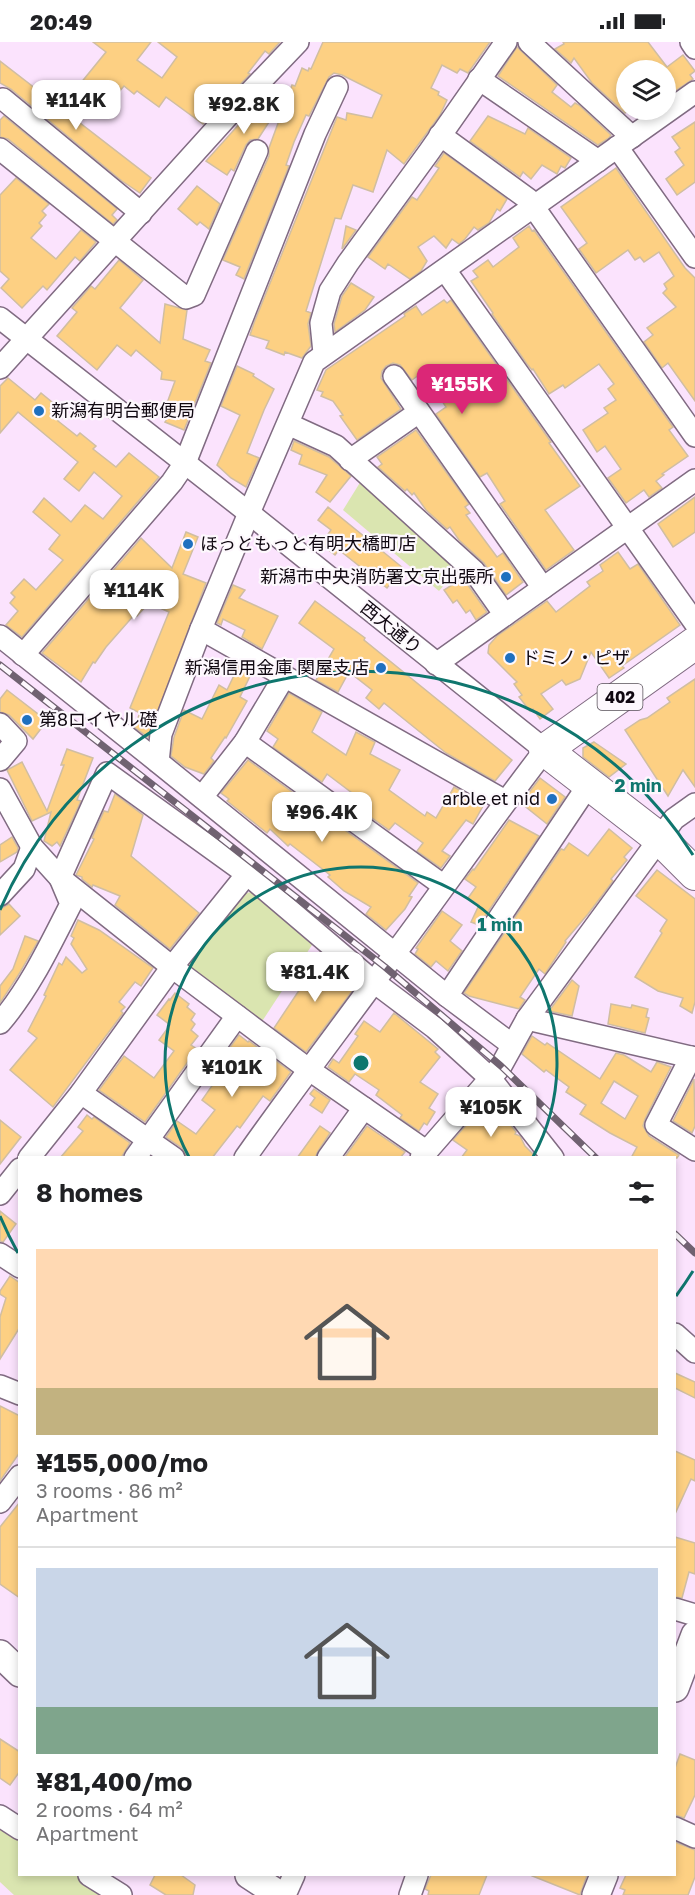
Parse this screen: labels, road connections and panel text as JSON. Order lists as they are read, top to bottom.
{
  "streets": {
    "highway": ["西大通り", "402"]
  },
  "crossings": [
    ["西大通り", "402"]
  ],
  "places": [
    "新潟有明台郵便局",
    "ほっともっと有明大橋町店",
    "新潟市中央消防署文京出張所",
    "ドミノ・ピザ",
    "新潟信用金庫 関屋支店",
    "第8ロイヤル礎",
    "arble et nid"
  ],
  "page": {
    "status": "20:49",
    "price": [
      "¥114K",
      "¥92.8K",
      "¥155K",
      "¥114K",
      "¥96.4K",
      "¥81.4K",
      "¥101K",
      "¥105K"
    ],
    "heading": "8 homes",
    "list": [
      {
        "name": "¥155,000/mo",
        "note": "3 rooms · 86 m² · Apartment"
      },
      {
        "name": "¥81,400/mo",
        "note": "2 rooms · 64 m² · Apartment"
      }
    ]
  },
  "rings": ["2 min", "1 min"]
}
